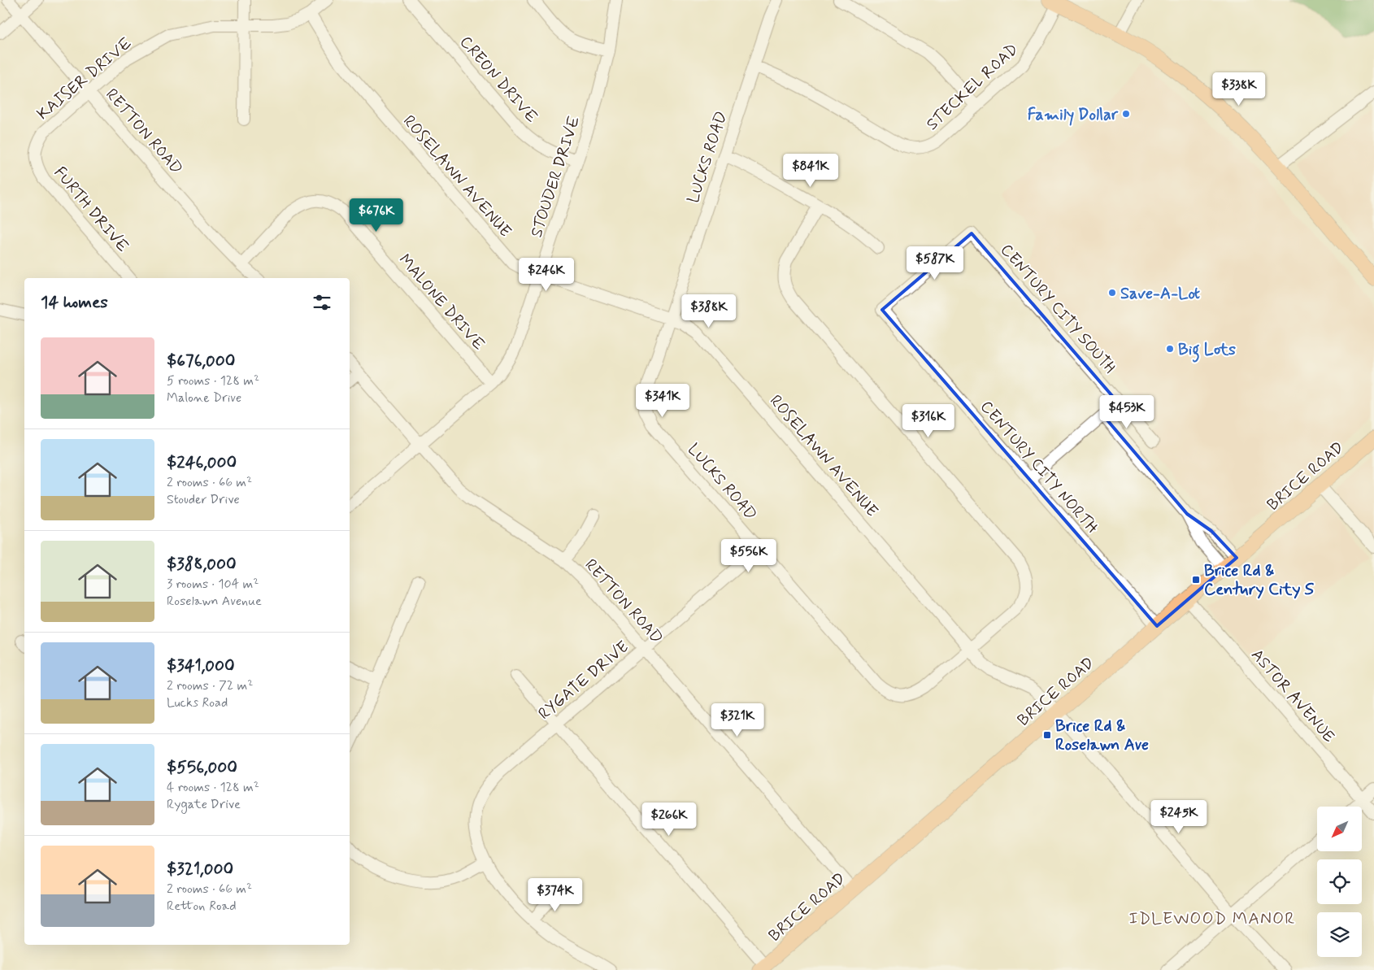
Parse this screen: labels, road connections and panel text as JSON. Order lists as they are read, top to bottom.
{
  "streets": {
    "main road": ["BRICE ROAD"],
    "street": [
      "KAISER DRIVE",
      "CREON DRIVE",
      "STECKEL ROAD",
      "RETTON ROAD",
      "LUCKS ROAD",
      "ROSELAWN AVENUE",
      "STOUDER DRIVE",
      "FURTH DRIVE",
      "MALONE DRIVE",
      "CENTURY CITY SOUTH",
      "CENTURY CITY NORTH",
      "RYGATE DRIVE",
      "ASTOR AVENUE"
    ]
  },
  "crossings": [
    ["KAISER DRIVE", "RETTON ROAD"],
    ["KAISER DRIVE", "ROSELAWN AVENUE"],
    ["KAISER DRIVE", "FURTH DRIVE"],
    ["CREON DRIVE", "STOUDER DRIVE"],
    ["STECKEL ROAD", "LUCKS ROAD"],
    ["RETTON ROAD", "STOUDER DRIVE"],
    ["RETTON ROAD", "MALONE DRIVE"],
    ["RETTON ROAD", "BRICE ROAD"],
    ["RETTON ROAD", "RYGATE DRIVE"],
    ["LUCKS ROAD", "ROSELAWN AVENUE"],
    ["LUCKS ROAD", "RYGATE DRIVE"],
    ["ROSELAWN AVENUE", "STOUDER DRIVE"],
    ["ROSELAWN AVENUE", "BRICE ROAD"],
    ["STOUDER DRIVE", "MALONE DRIVE"],
    ["CENTURY CITY SOUTH", "CENTURY CITY NORTH"],
    ["CENTURY CITY NORTH", "BRICE ROAD"],
    ["BRICE ROAD", "ASTOR AVENUE"]
  ],
  "districts": ["IDLEWOOD MANOR"],
  "places": {
    "other": ["Family Dollar", "Save-A-Lot", "Big Lots"],
    "transit": ["Brice Rd & Century City S", "Brice Rd & Roselawn Ave"]
  },
  "north": "bottom left",
  "page": {
    "price": [
      "$338K",
      "$841K",
      "$676K",
      "$587K",
      "$246K",
      "$388K",
      "$341K",
      "$453K",
      "$316K",
      "$556K",
      "$321K",
      "$245K",
      "$266K",
      "$374K"
    ],
    "heading": "14 homes",
    "list": [
      {
        "name": "$676,000",
        "note": "5 rooms · 128 m² · Malone Drive"
      },
      {
        "name": "$246,000",
        "note": "2 rooms · 66 m² · Stouder Drive"
      },
      {
        "name": "$388,000",
        "note": "3 rooms · 104 m² · Roselawn Avenue"
      },
      {
        "name": "$341,000",
        "note": "2 rooms · 72 m² · Lucks Road"
      },
      {
        "name": "$556,000",
        "note": "4 rooms · 128 m² · Rygate Drive"
      },
      {
        "name": "$321,000",
        "note": "2 rooms · 66 m² · Retton Road"
      }
    ]
  }
}
